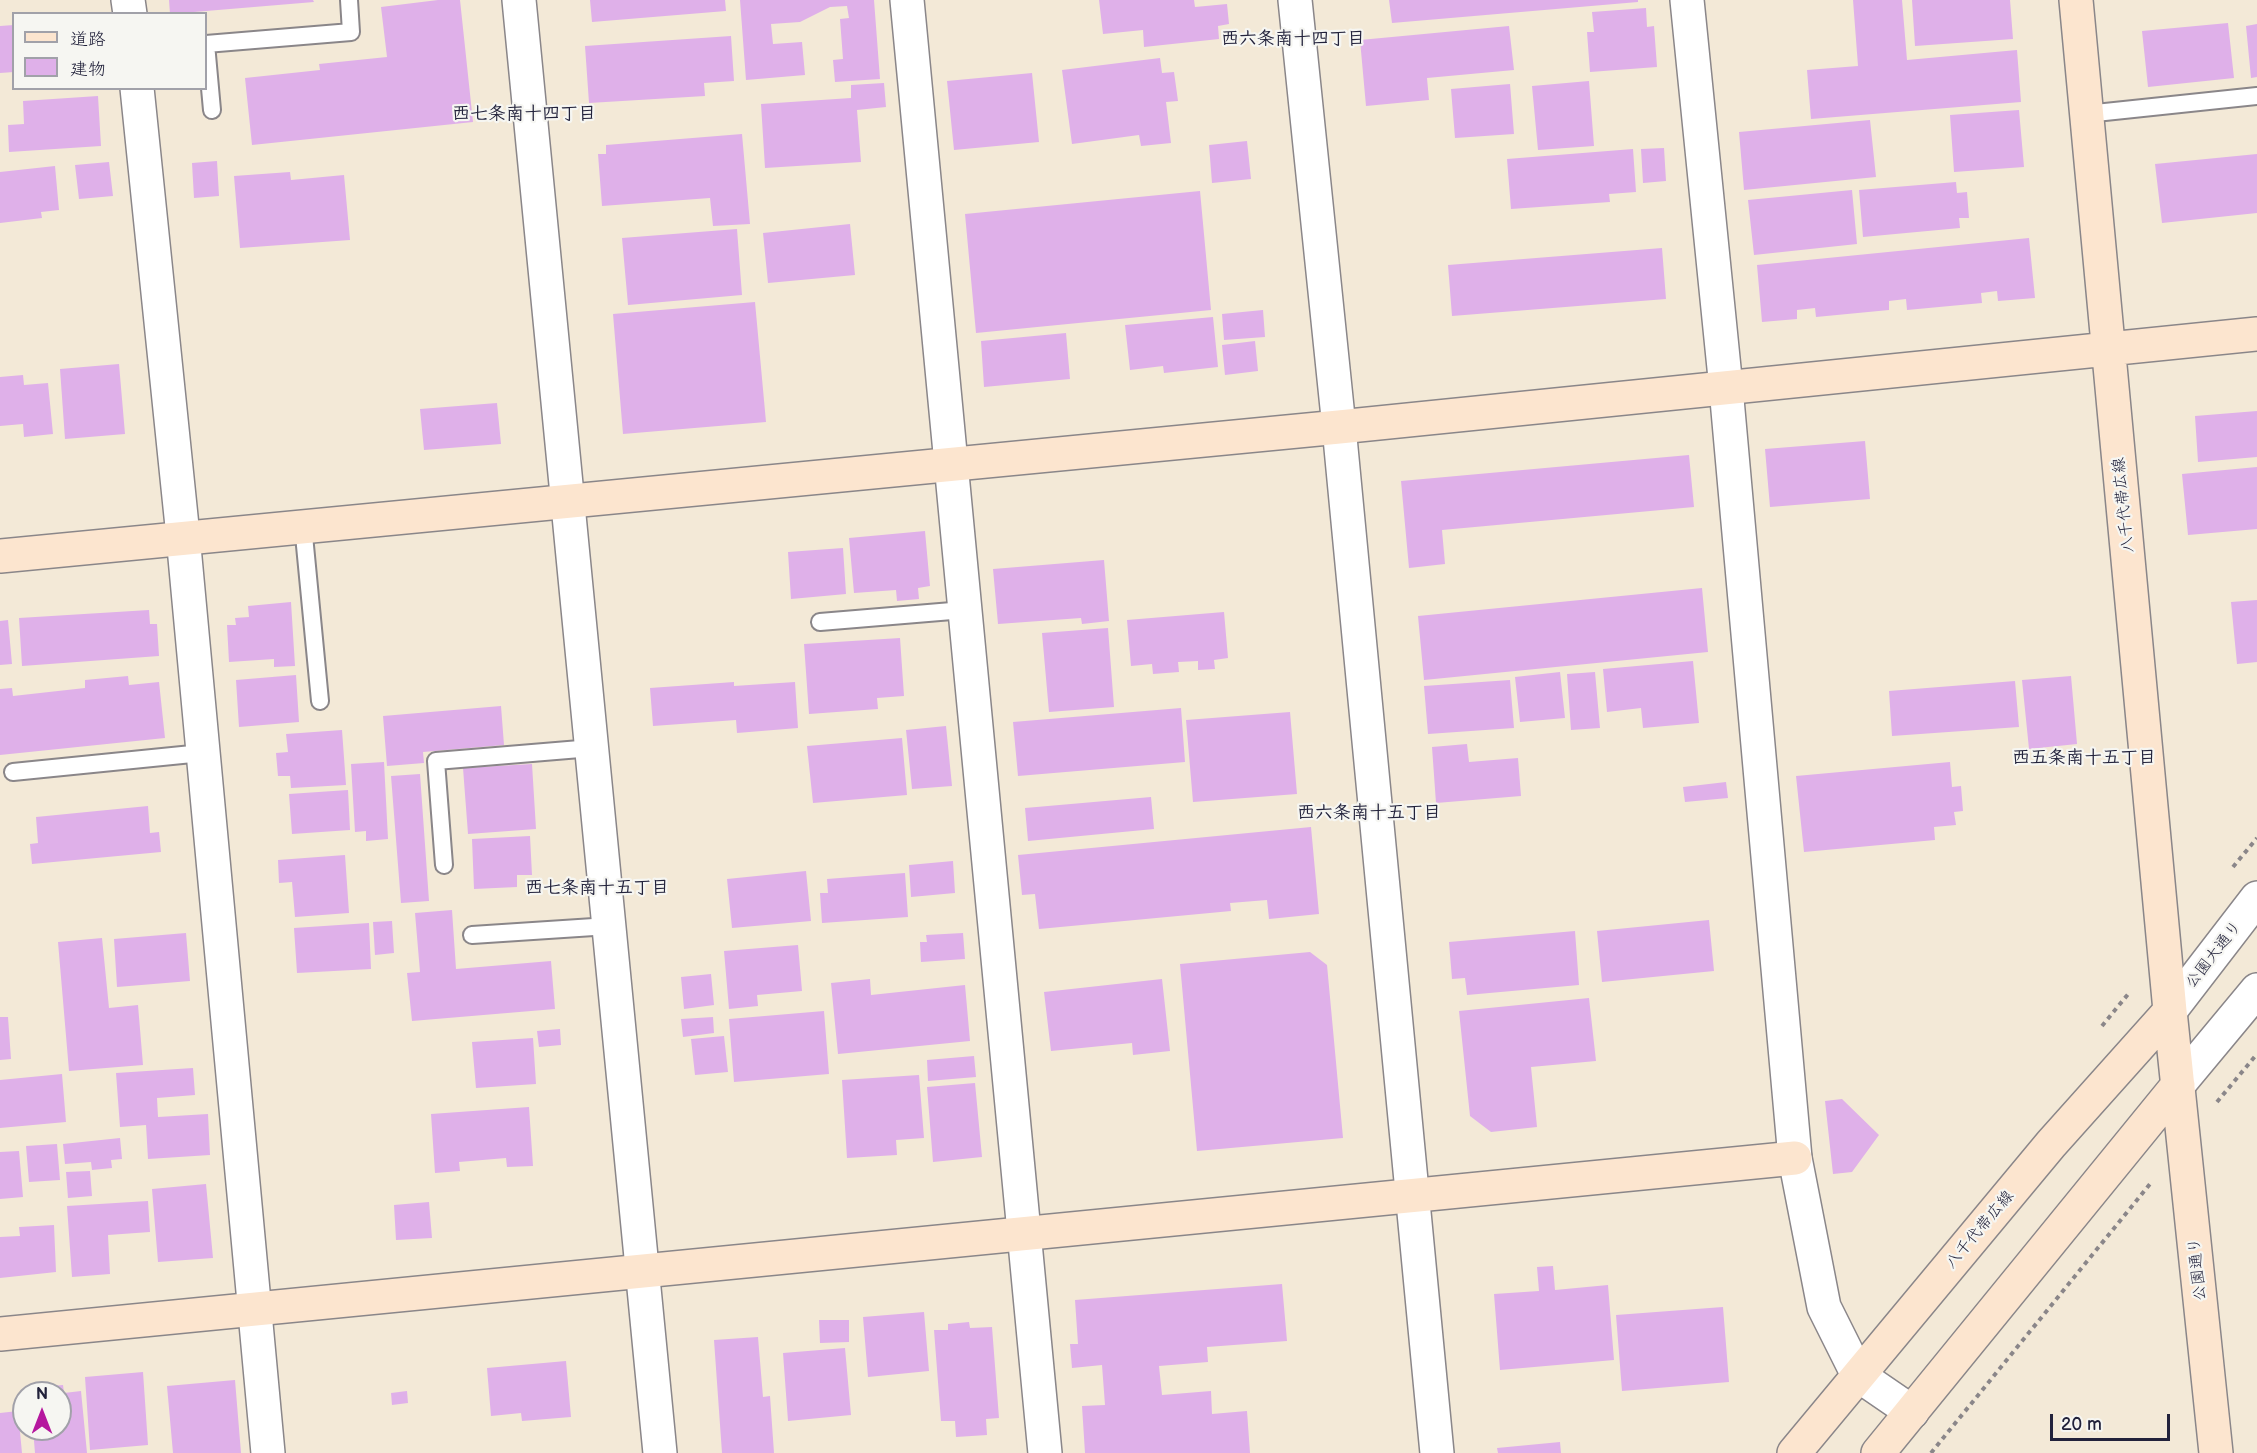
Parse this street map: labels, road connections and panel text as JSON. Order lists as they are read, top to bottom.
{
  "streets": {
    "street": ["八千代帯広線", "公園大通り", "公園通り"]
  },
  "crossings": [
    ["八千代帯広線", "公園大通り"],
    ["八千代帯広線", "公園通り"]
  ],
  "districts": [
    "西六条南十四丁目",
    "西七条南十四丁目",
    "西五条南十五丁目",
    "西六条南十五丁目",
    "西七条南十五丁目"
  ],
  "legend": ["道路", "建物"],
  "scale_bar": "20 m",
  "north": "top"
}
